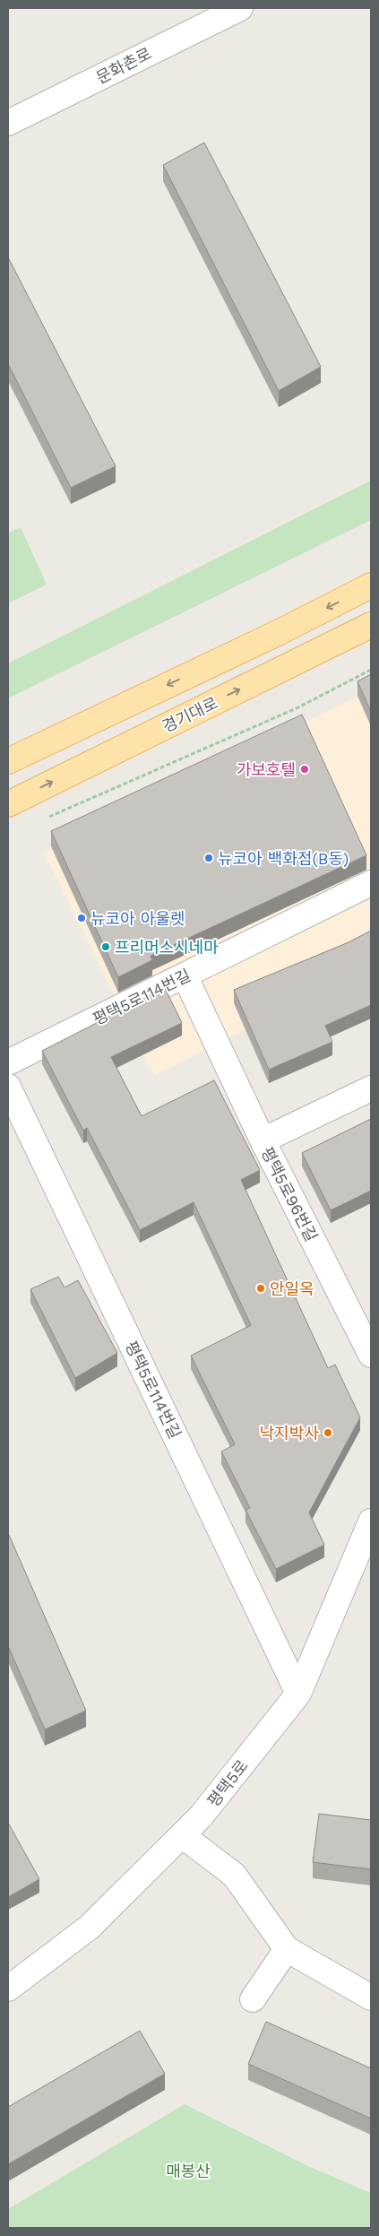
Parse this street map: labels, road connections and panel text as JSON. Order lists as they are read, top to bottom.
{
  "streets": {
    "main road": ["경기대로"],
    "street": [
      "문화촌로",
      "평택5로114번길",
      "평택5로96번길",
      "평택5로"
    ]
  },
  "crossings": [
    ["평택5로114번길", "평택5로"]
  ],
  "parks": ["매봉산"],
  "places": [
    "가보호텔",
    "뉴코아 백화점(B동)",
    "뉴코아 아울렛",
    "프리머스시네마",
    "안일옥",
    "낙지박사"
  ]
}
